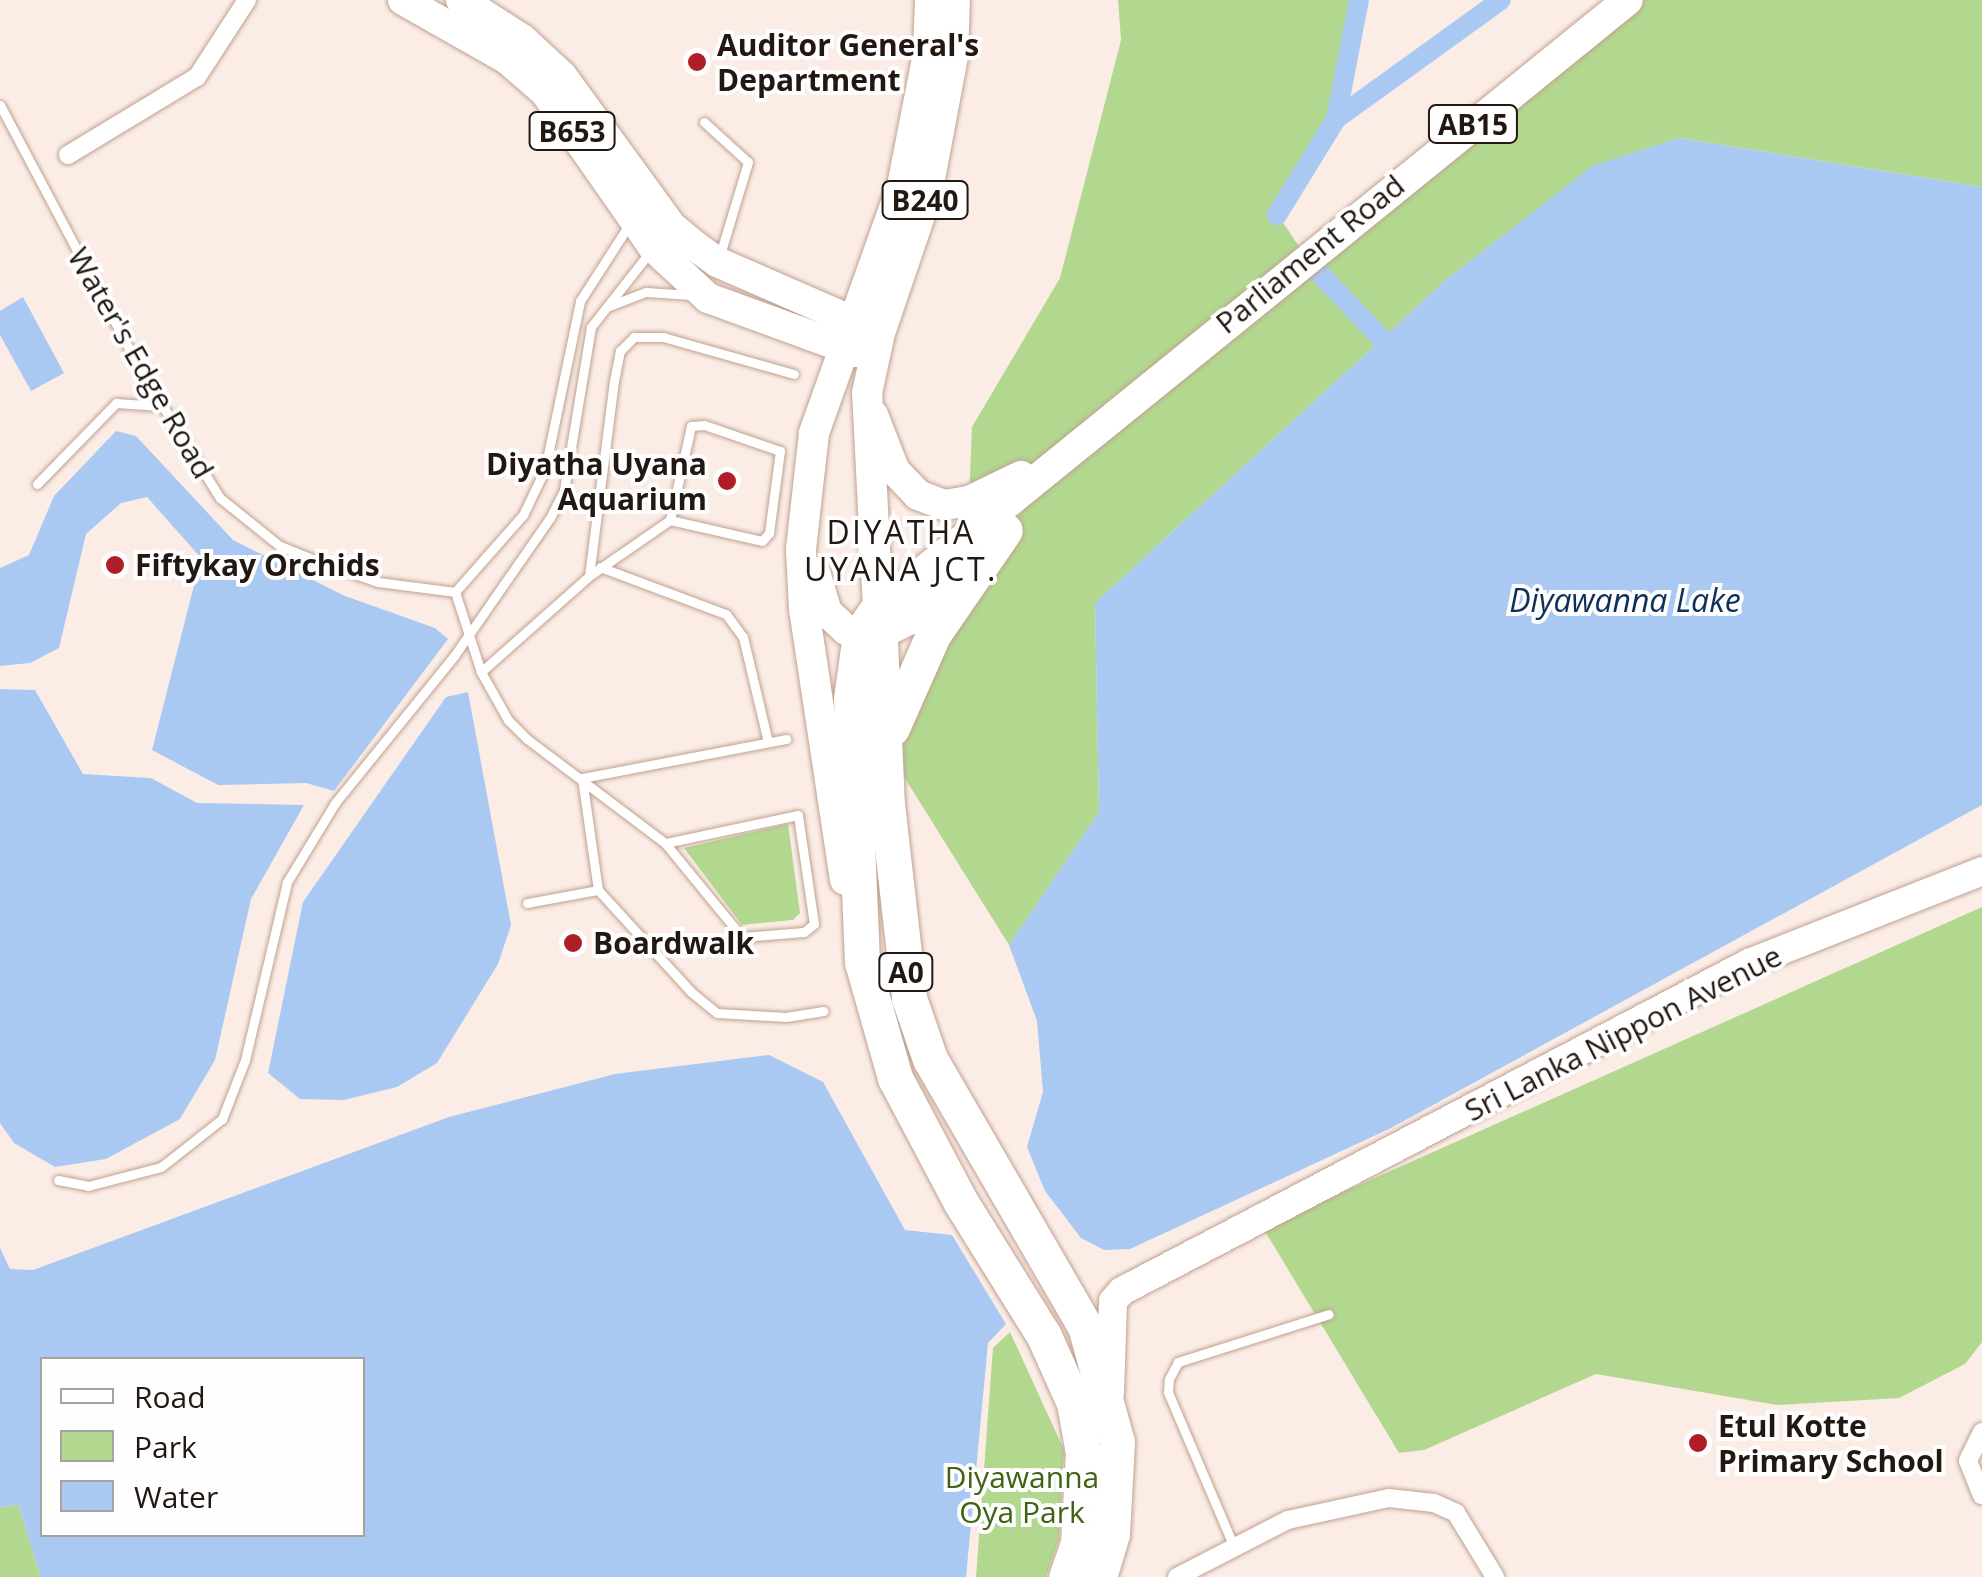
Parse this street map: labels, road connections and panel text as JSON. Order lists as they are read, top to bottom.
{
  "streets": {
    "highway": ["A0"],
    "main road": [
      "AB15",
      "B653",
      "B240",
      "Parliament Road"
    ],
    "street": ["Sri Lanka Nippon Avenue"],
    "lane": ["Water's Edge Road"]
  },
  "crossings": [
    ["B653", "B240"],
    ["B240", "Parliament Road"],
    ["B240", "A0"],
    ["Parliament Road", "A0"],
    ["A0", "Sri Lanka Nippon Avenue"]
  ],
  "districts": ["DIYATHA UYANA JCT."],
  "water": ["Diyawanna Lake"],
  "parks": ["Diyawanna Oya Park"],
  "places": [
    "Auditor General's Department",
    "Diyatha Uyana Aquarium",
    "Fiftykay Orchids",
    "Boardwalk",
    "Etul Kotte Primary School"
  ],
  "legend": ["Road", "Park", "Water"]
}
